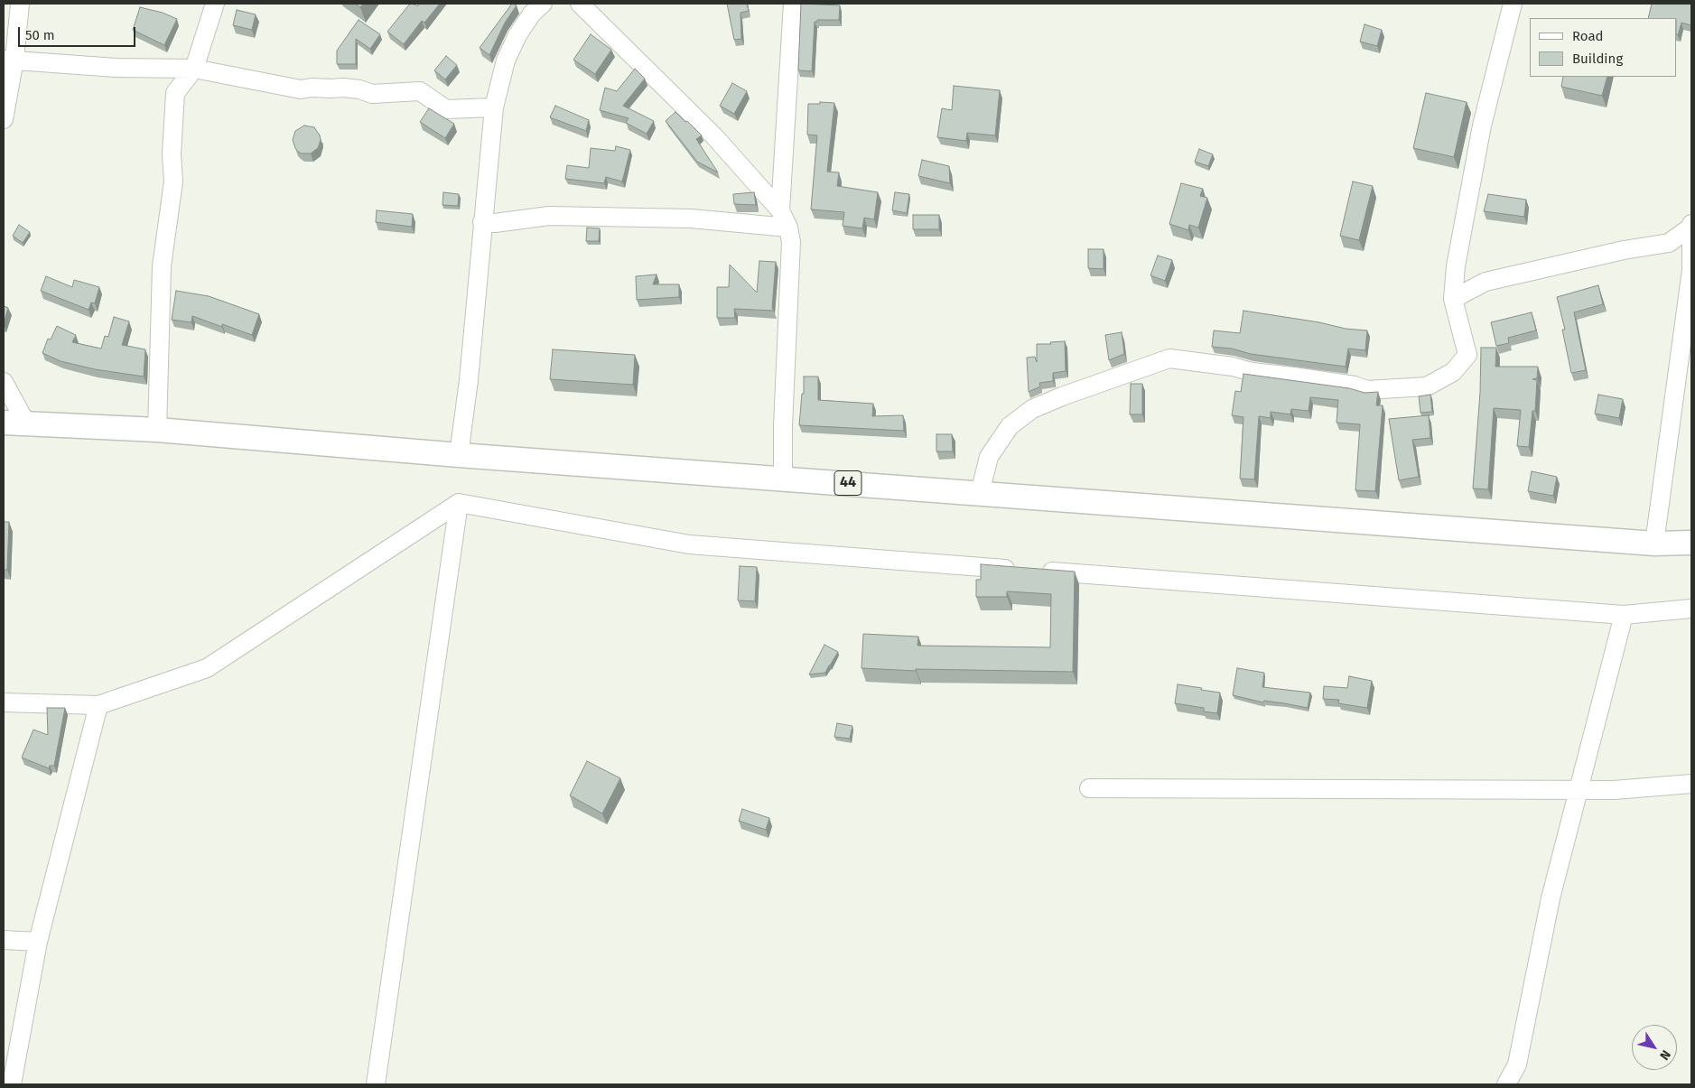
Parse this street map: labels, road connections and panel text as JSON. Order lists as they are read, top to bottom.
{
  "streets": {
    "main road": ["44"]
  },
  "legend": ["Road", "Building"],
  "scale_bar": "50 m",
  "north": "bottom right"
}
